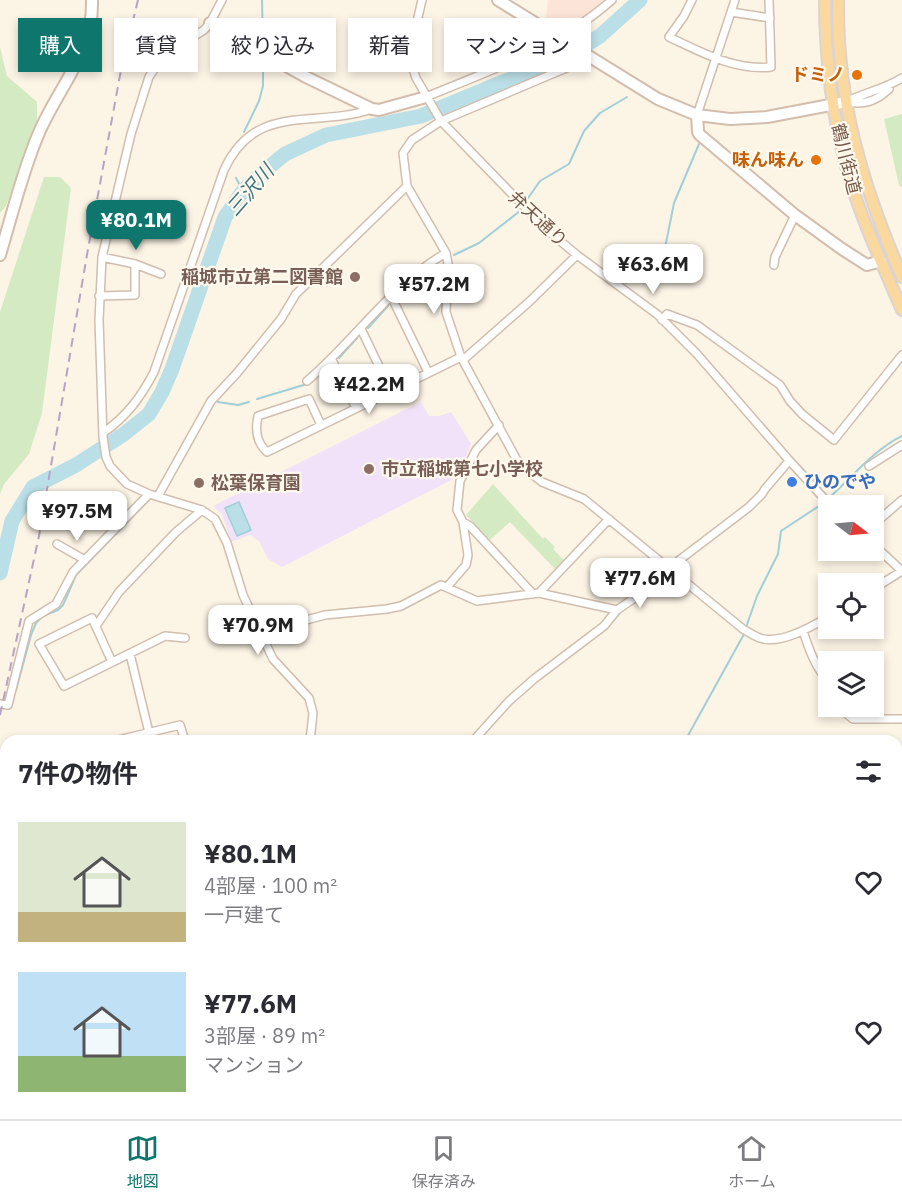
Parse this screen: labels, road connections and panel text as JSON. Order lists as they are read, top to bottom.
{
  "streets": {
    "main road": ["鶴川街道"],
    "street": ["弁天通り"]
  },
  "water": ["三沢川"],
  "places": [
    "ドミノ",
    "味ん味ん",
    "稲城市立第二図書館",
    "市立稲城第七小学校",
    "ひのでや",
    "松葉保育園"
  ],
  "north": "right",
  "page": {
    "chip": [
      "購入",
      "賃貸",
      "絞り込み",
      "新着",
      "マンション"
    ],
    "price": [
      "¥80.1M",
      "¥63.6M",
      "¥57.2M",
      "¥42.2M",
      "¥97.5M",
      "¥77.6M",
      "¥70.9M"
    ],
    "heading": "7件の物件",
    "list": [
      {
        "name": "¥80.1M",
        "note": "4部屋 · 100 m² · 一戸建て"
      },
      {
        "name": "¥77.6M",
        "note": "3部屋 · 89 m² · マンション"
      }
    ],
    "tabs": ["地図", "保存済み", "ホーム"]
  }
}
